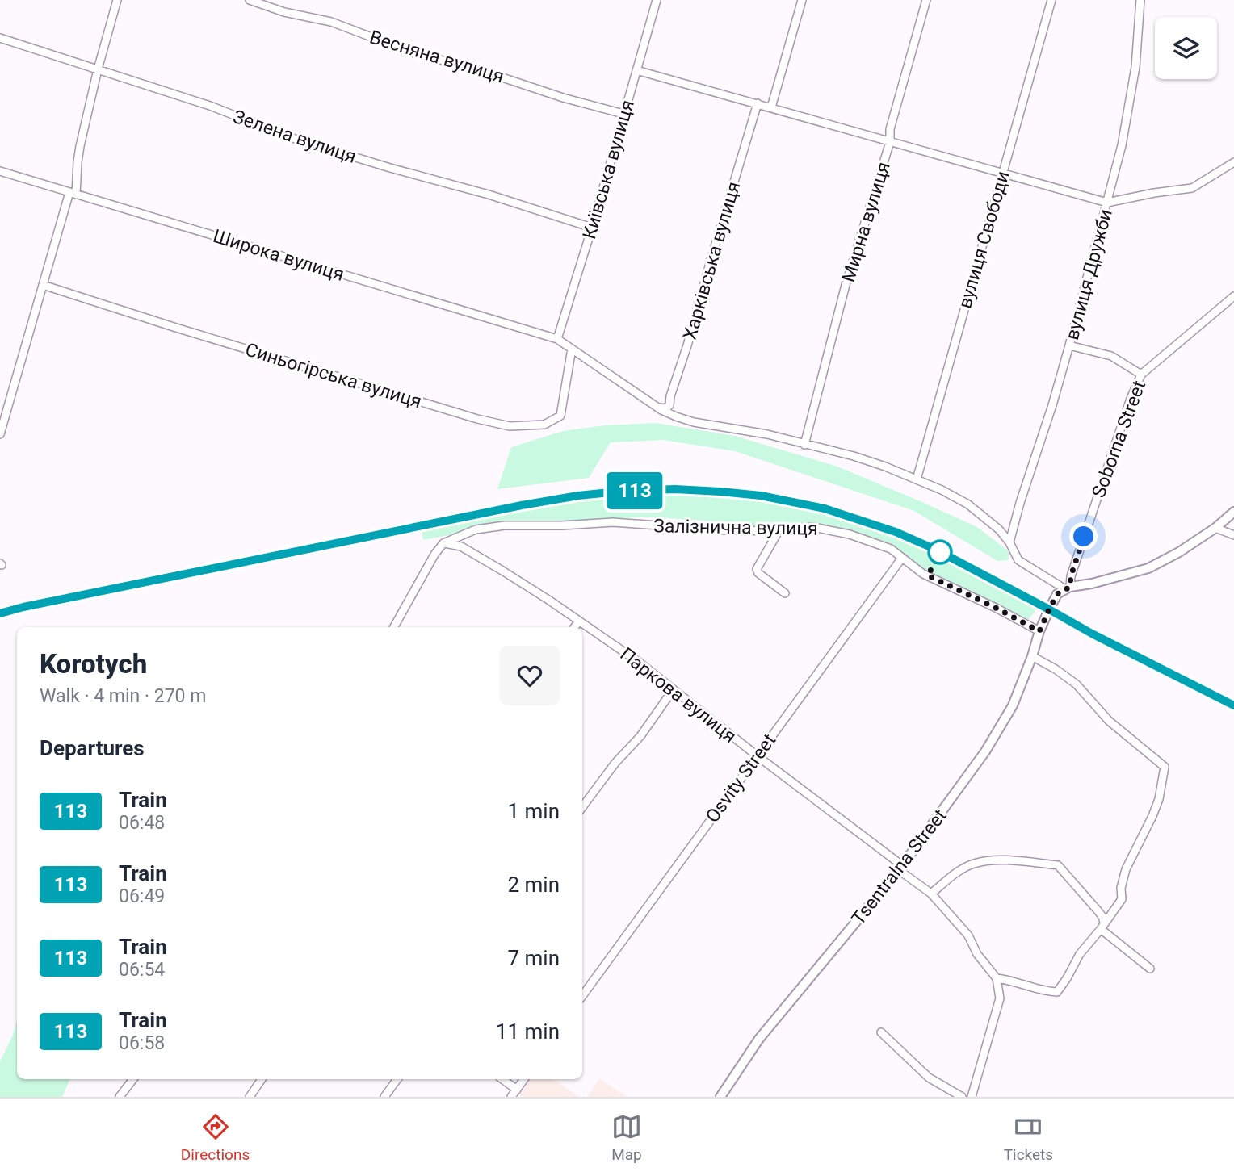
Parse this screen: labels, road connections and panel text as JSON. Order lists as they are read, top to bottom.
{
  "streets": {
    "street": [
      "Весняна вулиця",
      "Зелена вулиця",
      "Київська вулиця",
      "Мирна вулиця",
      "вулиця Свободи",
      "Широка вулиця",
      "Харківська вулиця",
      "вулиця Дружби",
      "Синьогірська вулиця",
      "Soborna Street",
      "Залізнична вулиця",
      "Паркова вулиця",
      "Osvity Street",
      "Tsentralna Street"
    ]
  },
  "crossings": [
    ["Весняна вулиця", "Київська вулиця"],
    ["Зелена вулиця", "Київська вулиця"],
    ["Київська вулиця", "Широка вулиця"],
    ["Мирна вулиця", "Широка вулиця"],
    ["вулиця Свободи", "Широка вулиця"],
    ["Широка вулиця", "Харківська вулиця"],
    ["Широка вулиця", "вулиця Дружби"],
    ["Широка вулиця", "Синьогірська вулиця"],
    ["Широка вулиця", "Soborna Street"],
    ["Широка вулиця", "Tsentralna Street"],
    ["Soborna Street", "Tsentralna Street"],
    ["Залізнична вулиця", "Паркова вулиця"],
    ["Залізнична вулиця", "Osvity Street"],
    ["Залізнична вулиця", "Tsentralna Street"],
    ["Паркова вулиця", "Osvity Street"],
    ["Паркова вулиця", "Tsentralna Street"]
  ],
  "page": {
    "on_map": "113",
    "heading": [
      ["Korotych", "Walk · 4 min · 270 m"],
      "Departures"
    ],
    "list": [
      {
        "mark": "113",
        "name": "Train",
        "note": "06:48",
        "value": "1 min"
      },
      {
        "mark": "113",
        "name": "Train",
        "note": "06:49",
        "value": "2 min"
      },
      {
        "mark": "113",
        "name": "Train",
        "note": "06:54",
        "value": "7 min"
      },
      {
        "mark": "113",
        "name": "Train",
        "note": "06:58",
        "value": "11 min"
      }
    ],
    "tabs": ["Directions", "Map", "Tickets"]
  }
}
